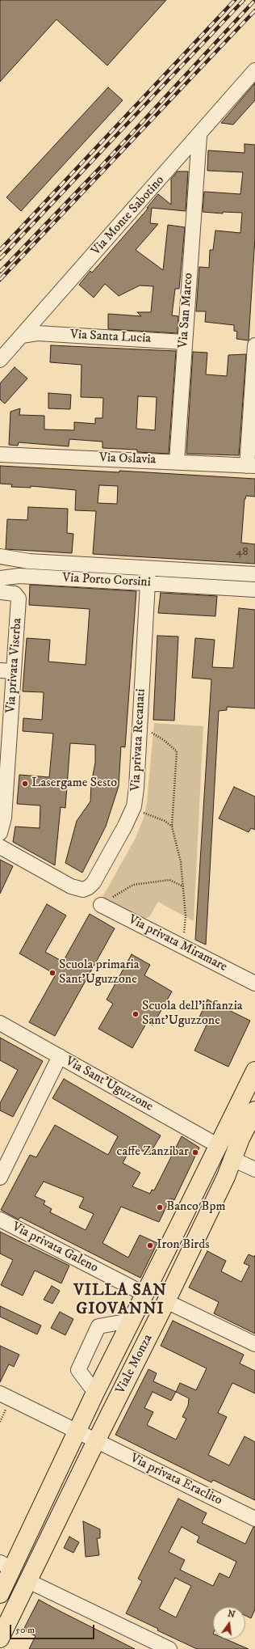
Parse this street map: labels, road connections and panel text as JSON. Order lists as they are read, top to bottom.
{
  "streets": {
    "main road": ["Viale Monza"],
    "street": [
      "Via Monte Sabotino",
      "Via San Marco",
      "Via Santa Lucia",
      "Via Oslavia",
      "Via Porto Corsini",
      "Via privata Viserba",
      "Via privata Recanati",
      "Via privata Miramare",
      "Via Sant'Uguzzone",
      "Via privata Galeno",
      "Via privata Eraclito"
    ]
  },
  "crossings": [
    ["Via Monte Sabotino", "Via San Marco"],
    ["Via Monte Sabotino", "Via Santa Lucia"],
    ["Via San Marco", "Via Santa Lucia"],
    ["Via San Marco", "Via Oslavia"],
    ["Via Porto Corsini", "Via privata Recanati"],
    ["Via Sant'Uguzzone", "Viale Monza"],
    ["Via privata Galeno", "Viale Monza"],
    ["Viale Monza", "Via privata Eraclito"]
  ],
  "districts": ["VILLA SAN GIOVANNI"],
  "places": [
    "Lasergame Sesto",
    "Scuola primaria Sant’Uguzzone",
    "Scuola dell’infanzia Sant’Uguzzone",
    "caffe Zanzibar",
    "Banco Bpm",
    "Iron Birds"
  ],
  "house_numbers": ["48"],
  "scale_bar": "50 m",
  "north": "top"
}
